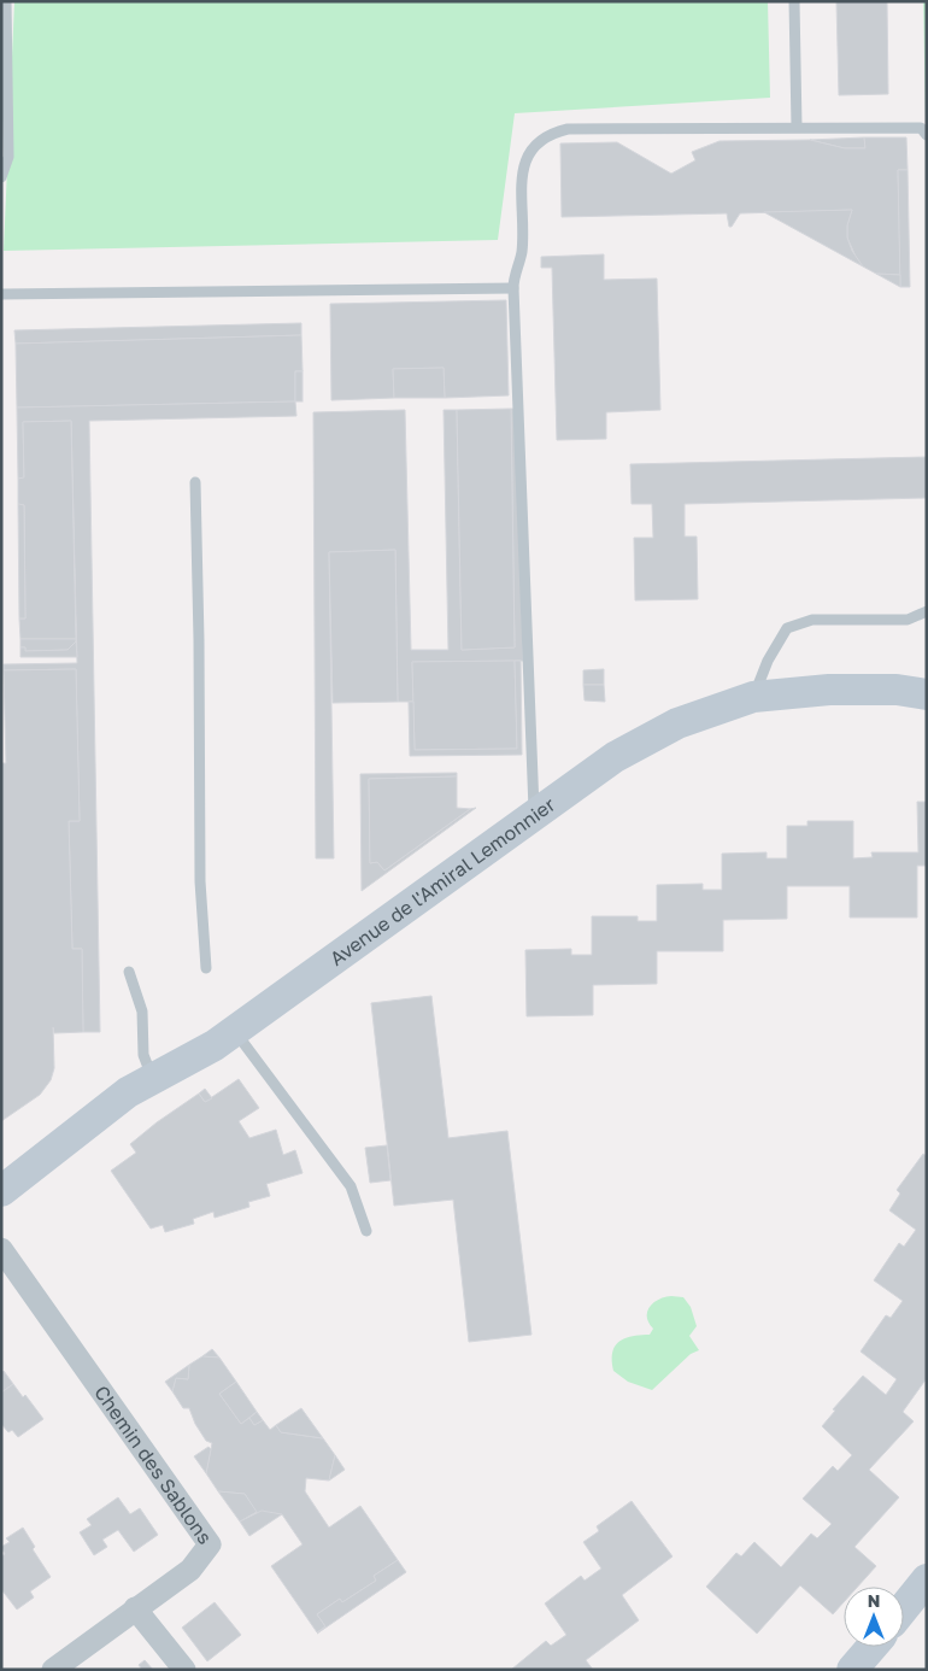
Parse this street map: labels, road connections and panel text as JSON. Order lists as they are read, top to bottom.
{
  "streets": {
    "street": ["Avenue de l'Amiral Lemonnier", "Chemin des Sablons"]
  },
  "north": "top"
}
